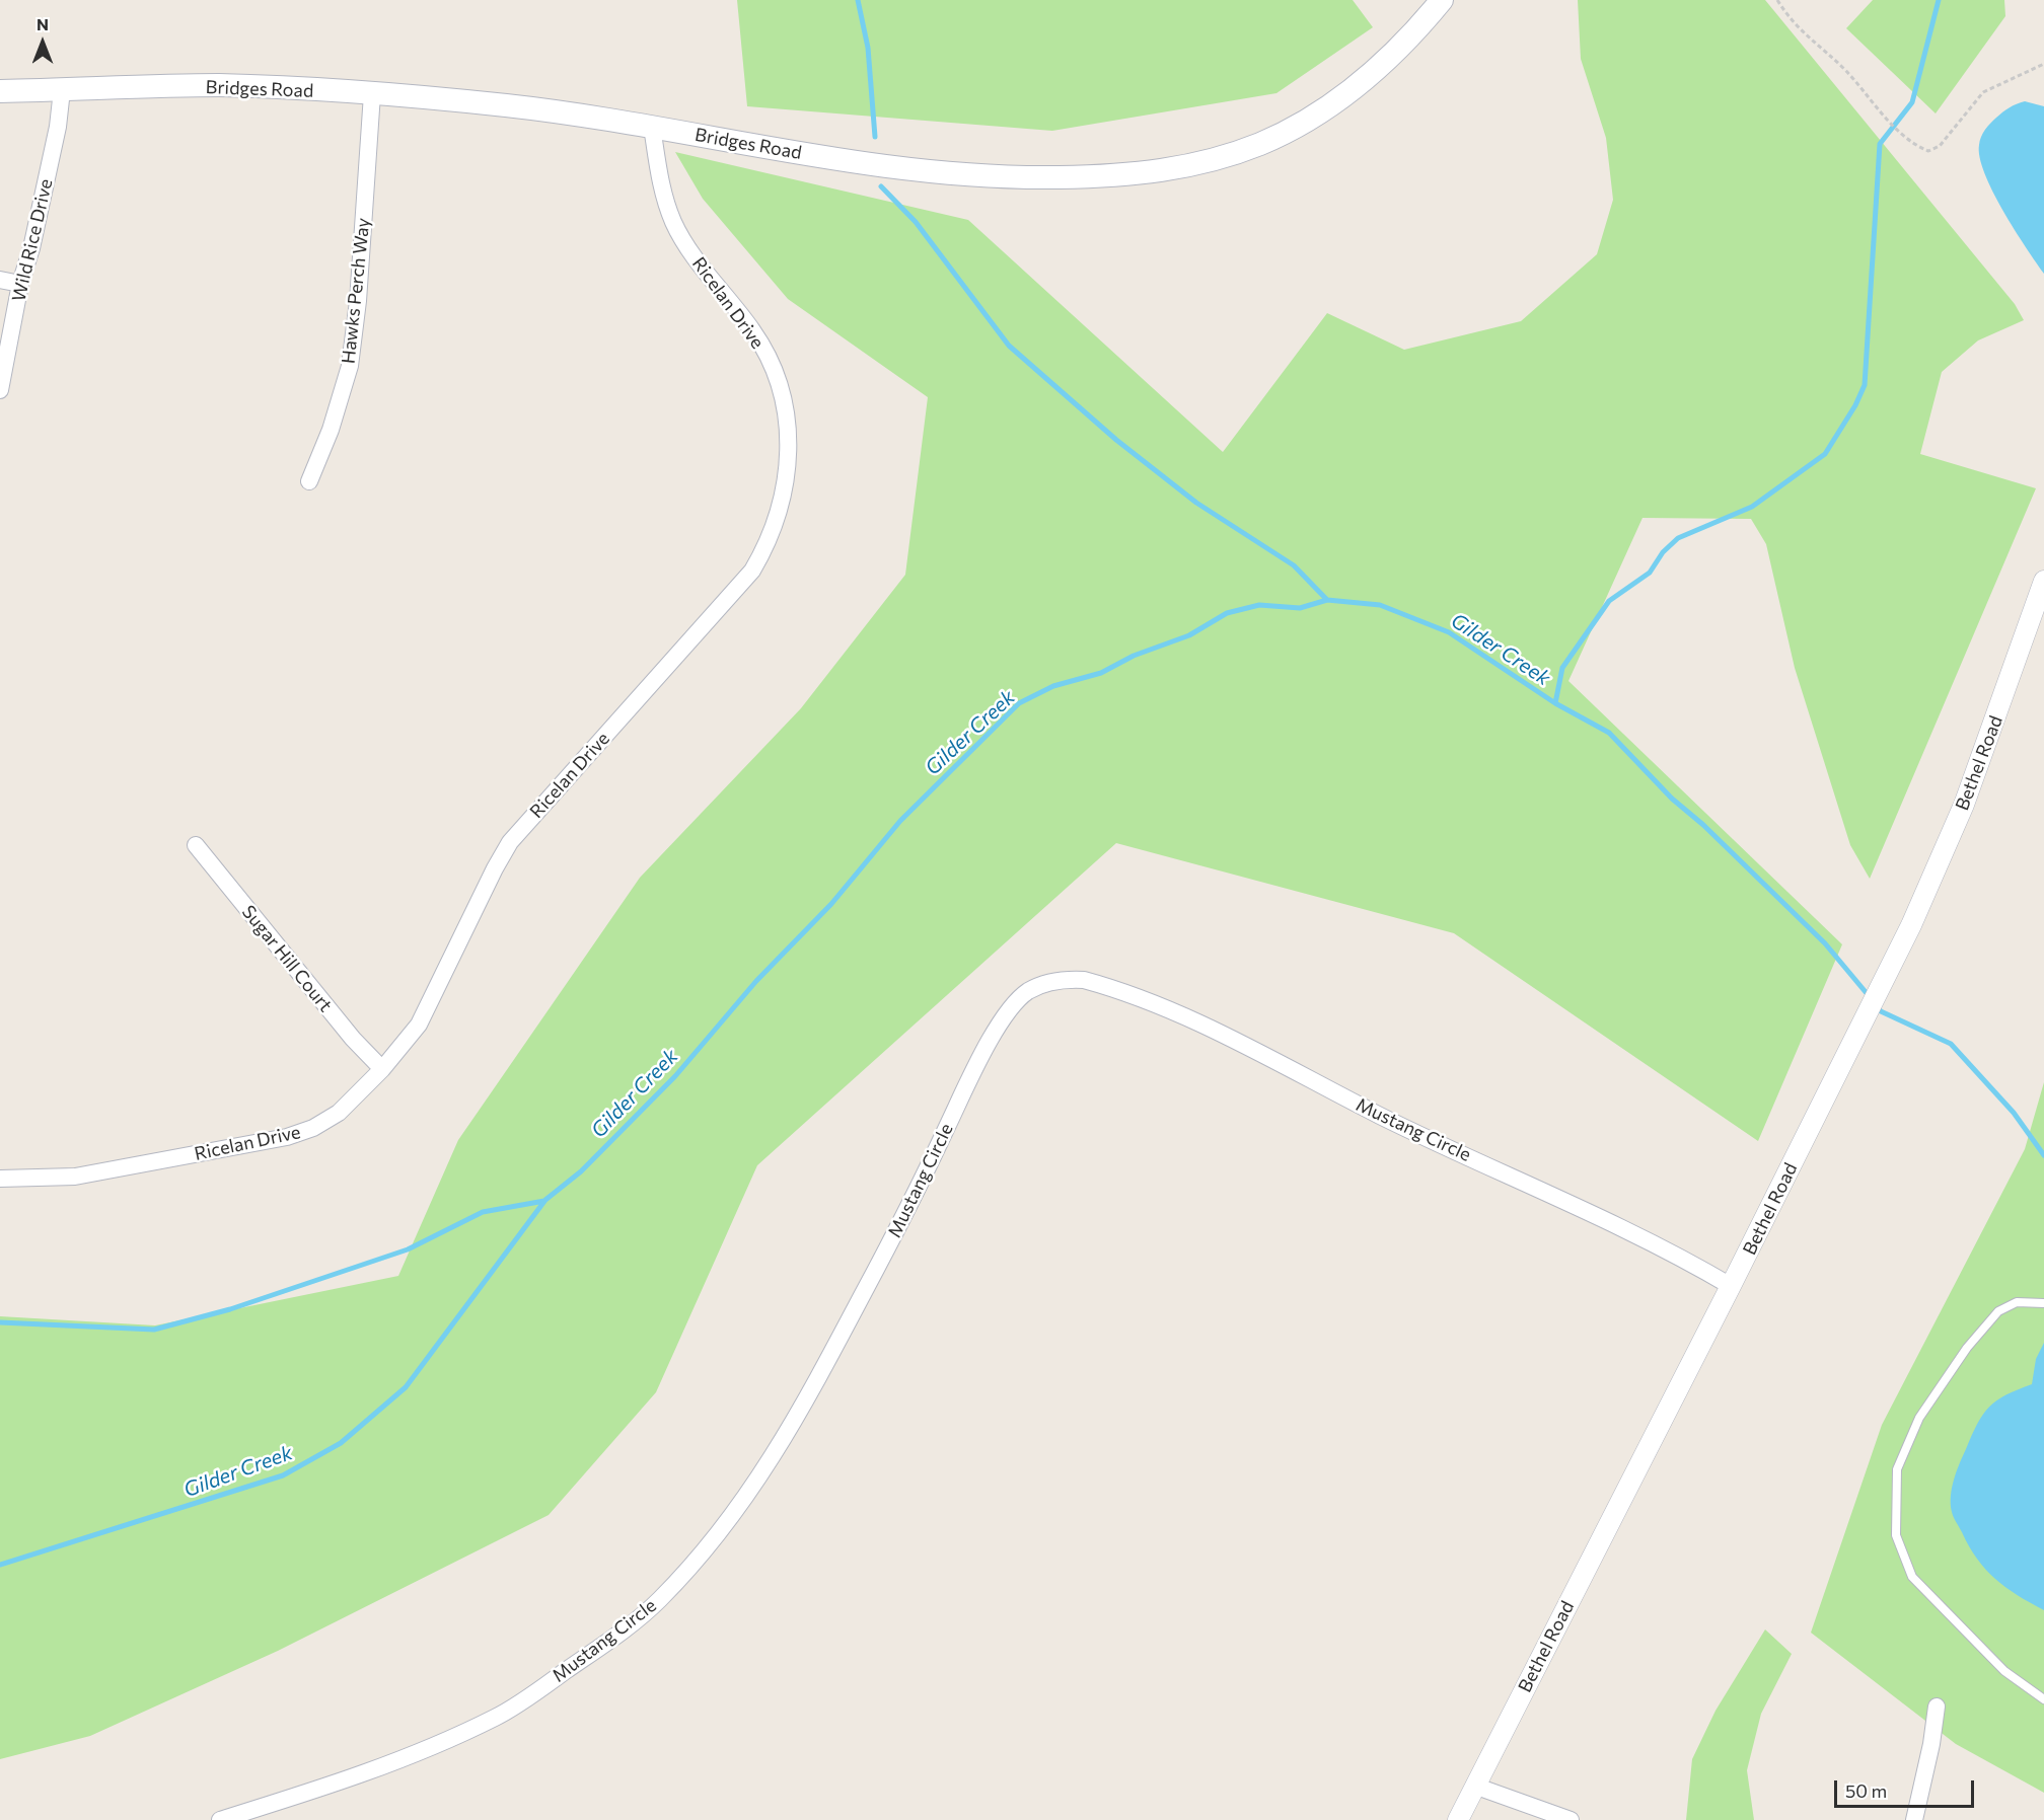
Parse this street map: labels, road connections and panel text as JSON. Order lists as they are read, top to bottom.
{
  "streets": {
    "main road": ["Bridges Road"],
    "street": [
      "Wild Rice Drive",
      "Hawks Perch Way",
      "Ricelan Drive",
      "Bethel Road",
      "Sugar Hill Court",
      "Mustang Circle"
    ]
  },
  "crossings": [
    ["Bridges Road", "Wild Rice Drive"],
    ["Bridges Road", "Hawks Perch Way"],
    ["Bridges Road", "Ricelan Drive"],
    ["Ricelan Drive", "Sugar Hill Court"],
    ["Bethel Road", "Mustang Circle"]
  ],
  "water": ["Gilder Creek"],
  "scale_bar": "50 m",
  "north": "top"
}
